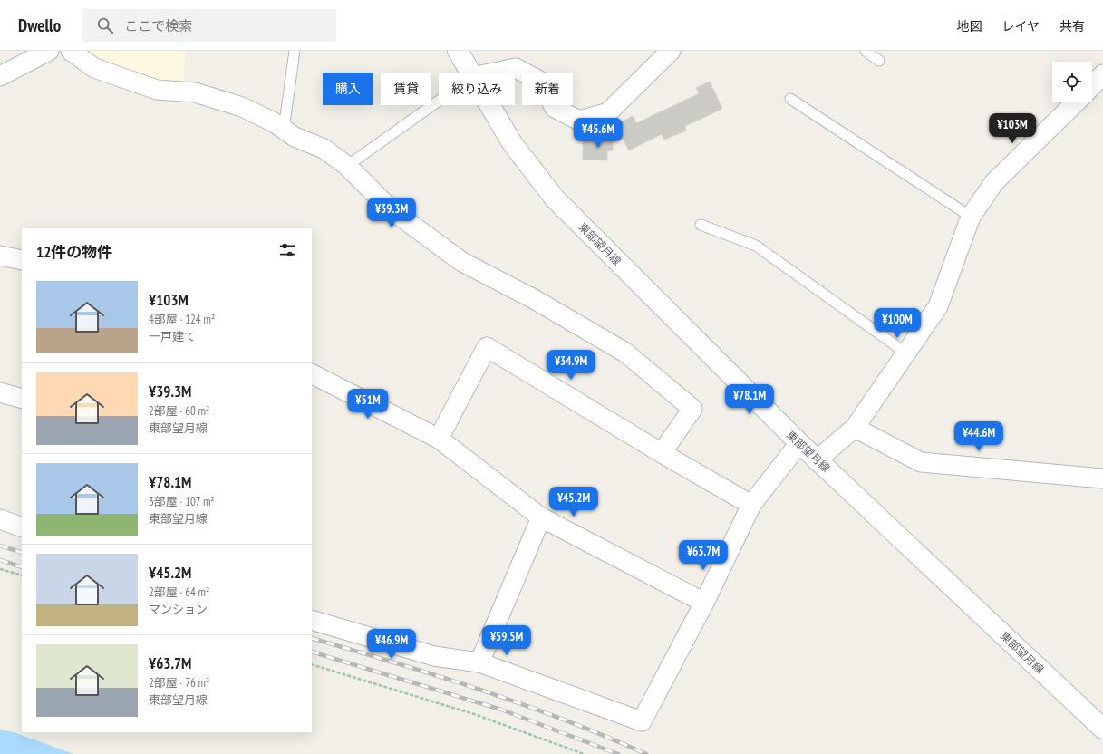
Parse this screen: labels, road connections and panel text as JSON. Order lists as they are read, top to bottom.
{
  "streets": {
    "main road": ["東部望月線"]
  },
  "page": {
    "header": "Dwello",
    "search": "ここで検索",
    "nav": ["地図", "レイヤ", "共有"],
    "chip": [
      "購入",
      "賃貸",
      "絞り込み",
      "新着"
    ],
    "price": [
      "¥103M",
      "¥45.6M",
      "¥39.3M",
      "¥100M",
      "¥34.9M",
      "¥78.1M",
      "¥51M",
      "¥44.6M",
      "¥45.2M",
      "¥63.7M",
      "¥59.5M",
      "¥46.9M"
    ],
    "heading": "12件の物件",
    "list": [
      {
        "name": "¥103M",
        "note": "4部屋 · 124 m² · 一戸建て"
      },
      {
        "name": "¥39.3M",
        "note": "2部屋 · 60 m² · 東部望月線"
      },
      {
        "name": "¥78.1M",
        "note": "3部屋 · 107 m² · 東部望月線"
      },
      {
        "name": "¥45.2M",
        "note": "2部屋 · 64 m² · マンション"
      },
      {
        "name": "¥63.7M",
        "note": "2部屋 · 76 m² · 東部望月線"
      }
    ]
  }
}
